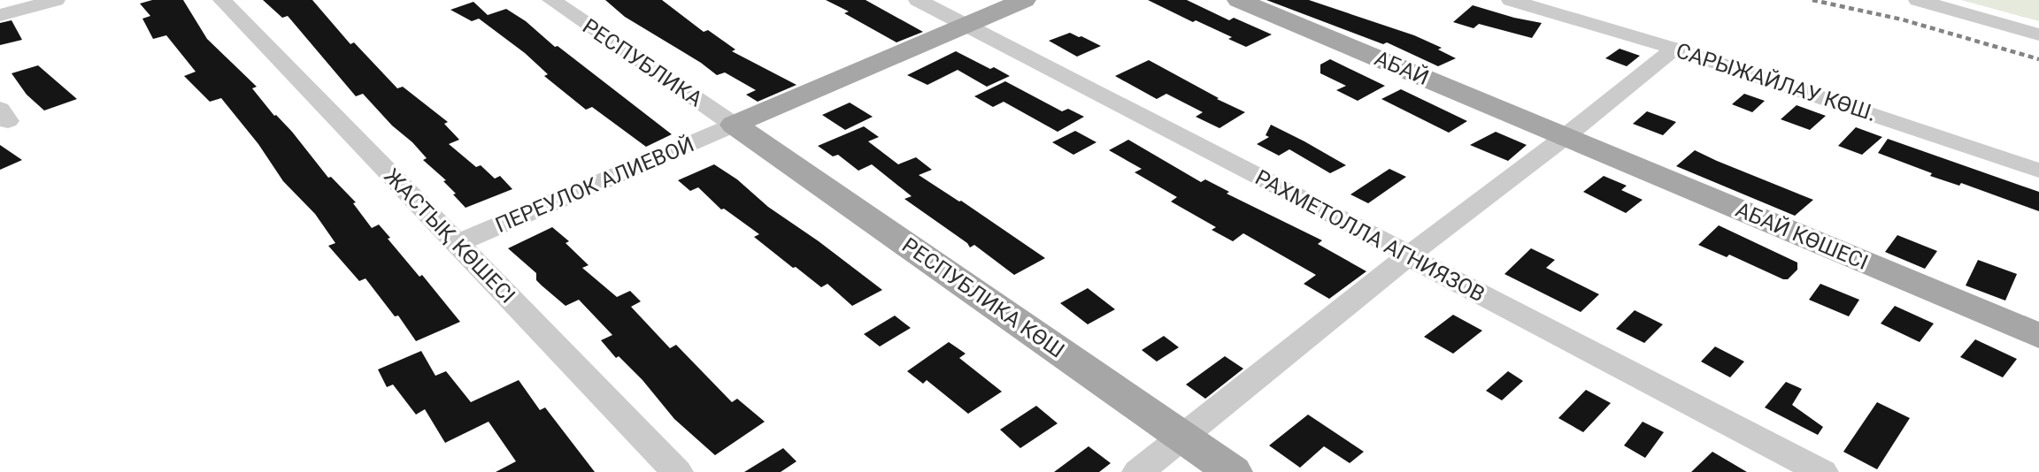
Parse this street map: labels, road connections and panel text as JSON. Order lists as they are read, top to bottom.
{
  "streets": {
    "main road": ["АБАЙ", "АБАЙ КӨШЕСІ", "РЕСПУБЛИКА КӨШ"],
    "street": [
      "РЕСПУБЛИКА",
      "САРЫЖАЙЛАУ КӨШ.",
      "ПЕРЕУЛОК АЛИЕВОЙ",
      "ЖАСТЫҚ КӨШЕСІ",
      "РАХМЕТОЛЛА АГНИЯЗОВ"
    ]
  },
  "crossings": [
    ["РЕСПУБЛИКА", "ПЕРЕУЛОК АЛИЕВОЙ"],
    ["РЕСПУБЛИКА", "РЕСПУБЛИКА КӨШ"],
    ["АБАЙ", "АБАЙ КӨШЕСІ"],
    ["ПЕРЕУЛОК АЛИЕВОЙ", "ЖАСТЫҚ КӨШЕСІ"],
    ["ПЕРЕУЛОК АЛИЕВОЙ", "РЕСПУБЛИКА КӨШ"]
  ]
}
